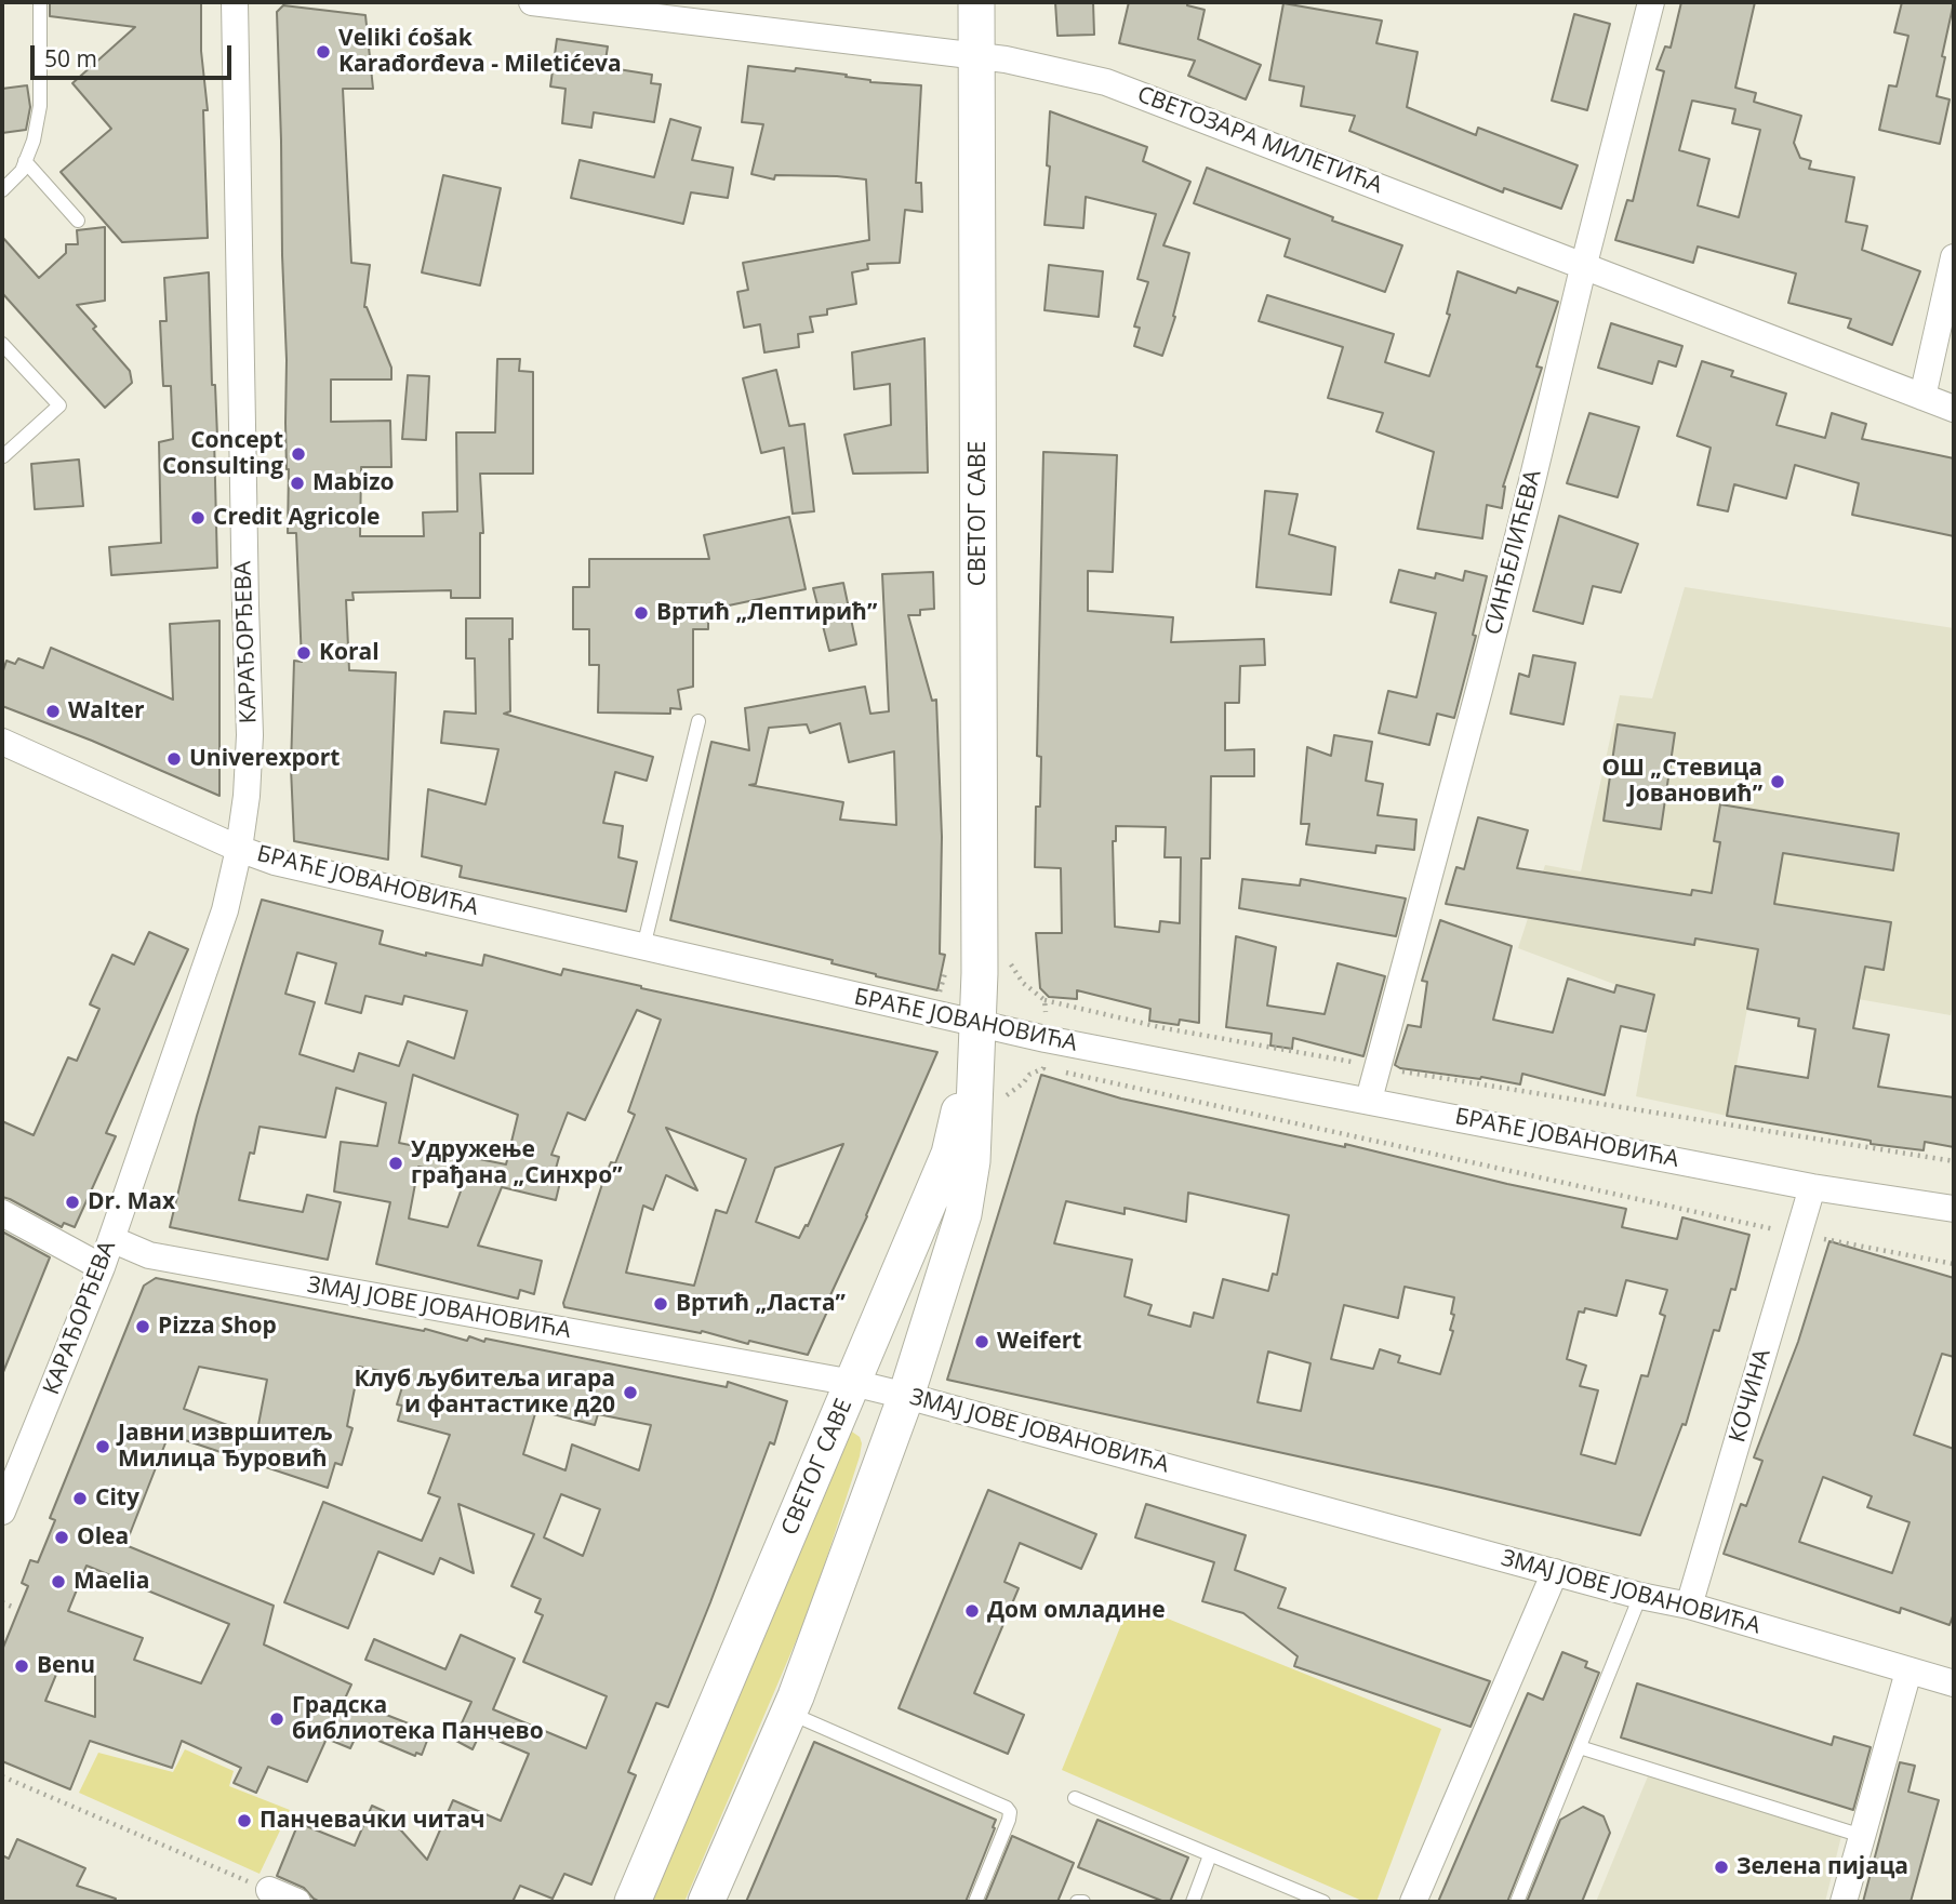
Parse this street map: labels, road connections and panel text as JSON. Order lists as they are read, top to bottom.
{
  "streets": {
    "street": [
      "СВЕТОЗАРА МИЛЕТИЋА",
      "СВЕТОГ САВЕ",
      "СИНЂЕЛИЋЕВА",
      "КАРАЂОРЂЕВА",
      "БРАЋЕ ЈОВАНОВИЋА",
      "ЗМАЈ ЈОВЕ ЈОВАНОВИЋА",
      "КОЧИНА"
    ]
  },
  "crossings": [
    ["СВЕТОЗАРА МИЛЕТИЋА", "СВЕТОГ САВЕ"],
    ["СВЕТОЗАРА МИЛЕТИЋА", "СИНЂЕЛИЋЕВА"],
    ["СВЕТОГ САВЕ", "БРАЋЕ ЈОВАНОВИЋА"],
    ["СВЕТОГ САВЕ", "ЗМАЈ ЈОВЕ ЈОВАНОВИЋА"],
    ["СИНЂЕЛИЋЕВА", "БРАЋЕ ЈОВАНОВИЋА"],
    ["КАРАЂОРЂЕВА", "БРАЋЕ ЈОВАНОВИЋА"],
    ["КАРАЂОРЂЕВА", "ЗМАЈ ЈОВЕ ЈОВАНОВИЋА"],
    ["БРАЋЕ ЈОВАНОВИЋА", "КОЧИНА"],
    ["ЗМАЈ ЈОВЕ ЈОВАНОВИЋА", "КОЧИНА"]
  ],
  "places": [
    "Veliki ćošak Karađorđeva - Miletićeva",
    "Concept Consulting",
    "Mabizo",
    "Credit Agricole",
    "Вртић „Лептирић”",
    "Koral",
    "Walter",
    "Univerexport",
    "ОШ „Стевица Јовановић”",
    "Удружење грађана „Синхро”",
    "Dr. Max",
    "Вртић „Ласта”",
    "Pizza Shop",
    "Weifert",
    "Клуб љубитеља игара и фантастике д20",
    "Јавни извршитељ Милица Ђуровић",
    "City",
    "Olea",
    "Maelia",
    "Дом омладине",
    "Benu",
    "Градска библиотека Панчево",
    "Панчевачки читач",
    "Зелена пијаца"
  ],
  "scale_bar": "50 m"
}
